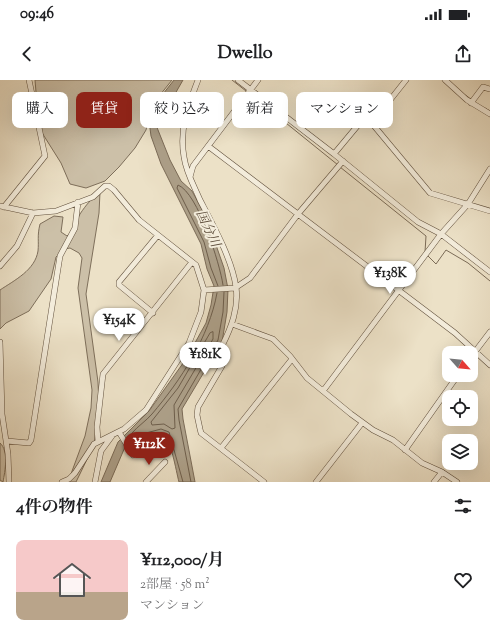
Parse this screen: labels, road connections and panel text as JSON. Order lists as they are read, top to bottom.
{
  "water": ["国分川"],
  "north": "bottom right",
  "page": {
    "status": "09:46",
    "header": "Dwello",
    "chip": [
      "購入",
      "賃貸",
      "絞り込み",
      "新着",
      "マンション"
    ],
    "price": [
      "¥138K",
      "¥154K",
      "¥181K",
      "¥112K"
    ],
    "heading": "4件の物件",
    "list": [
      {
        "name": "¥112,000/月",
        "note": "2部屋 · 58 m² · マンション"
      }
    ]
  }
}
